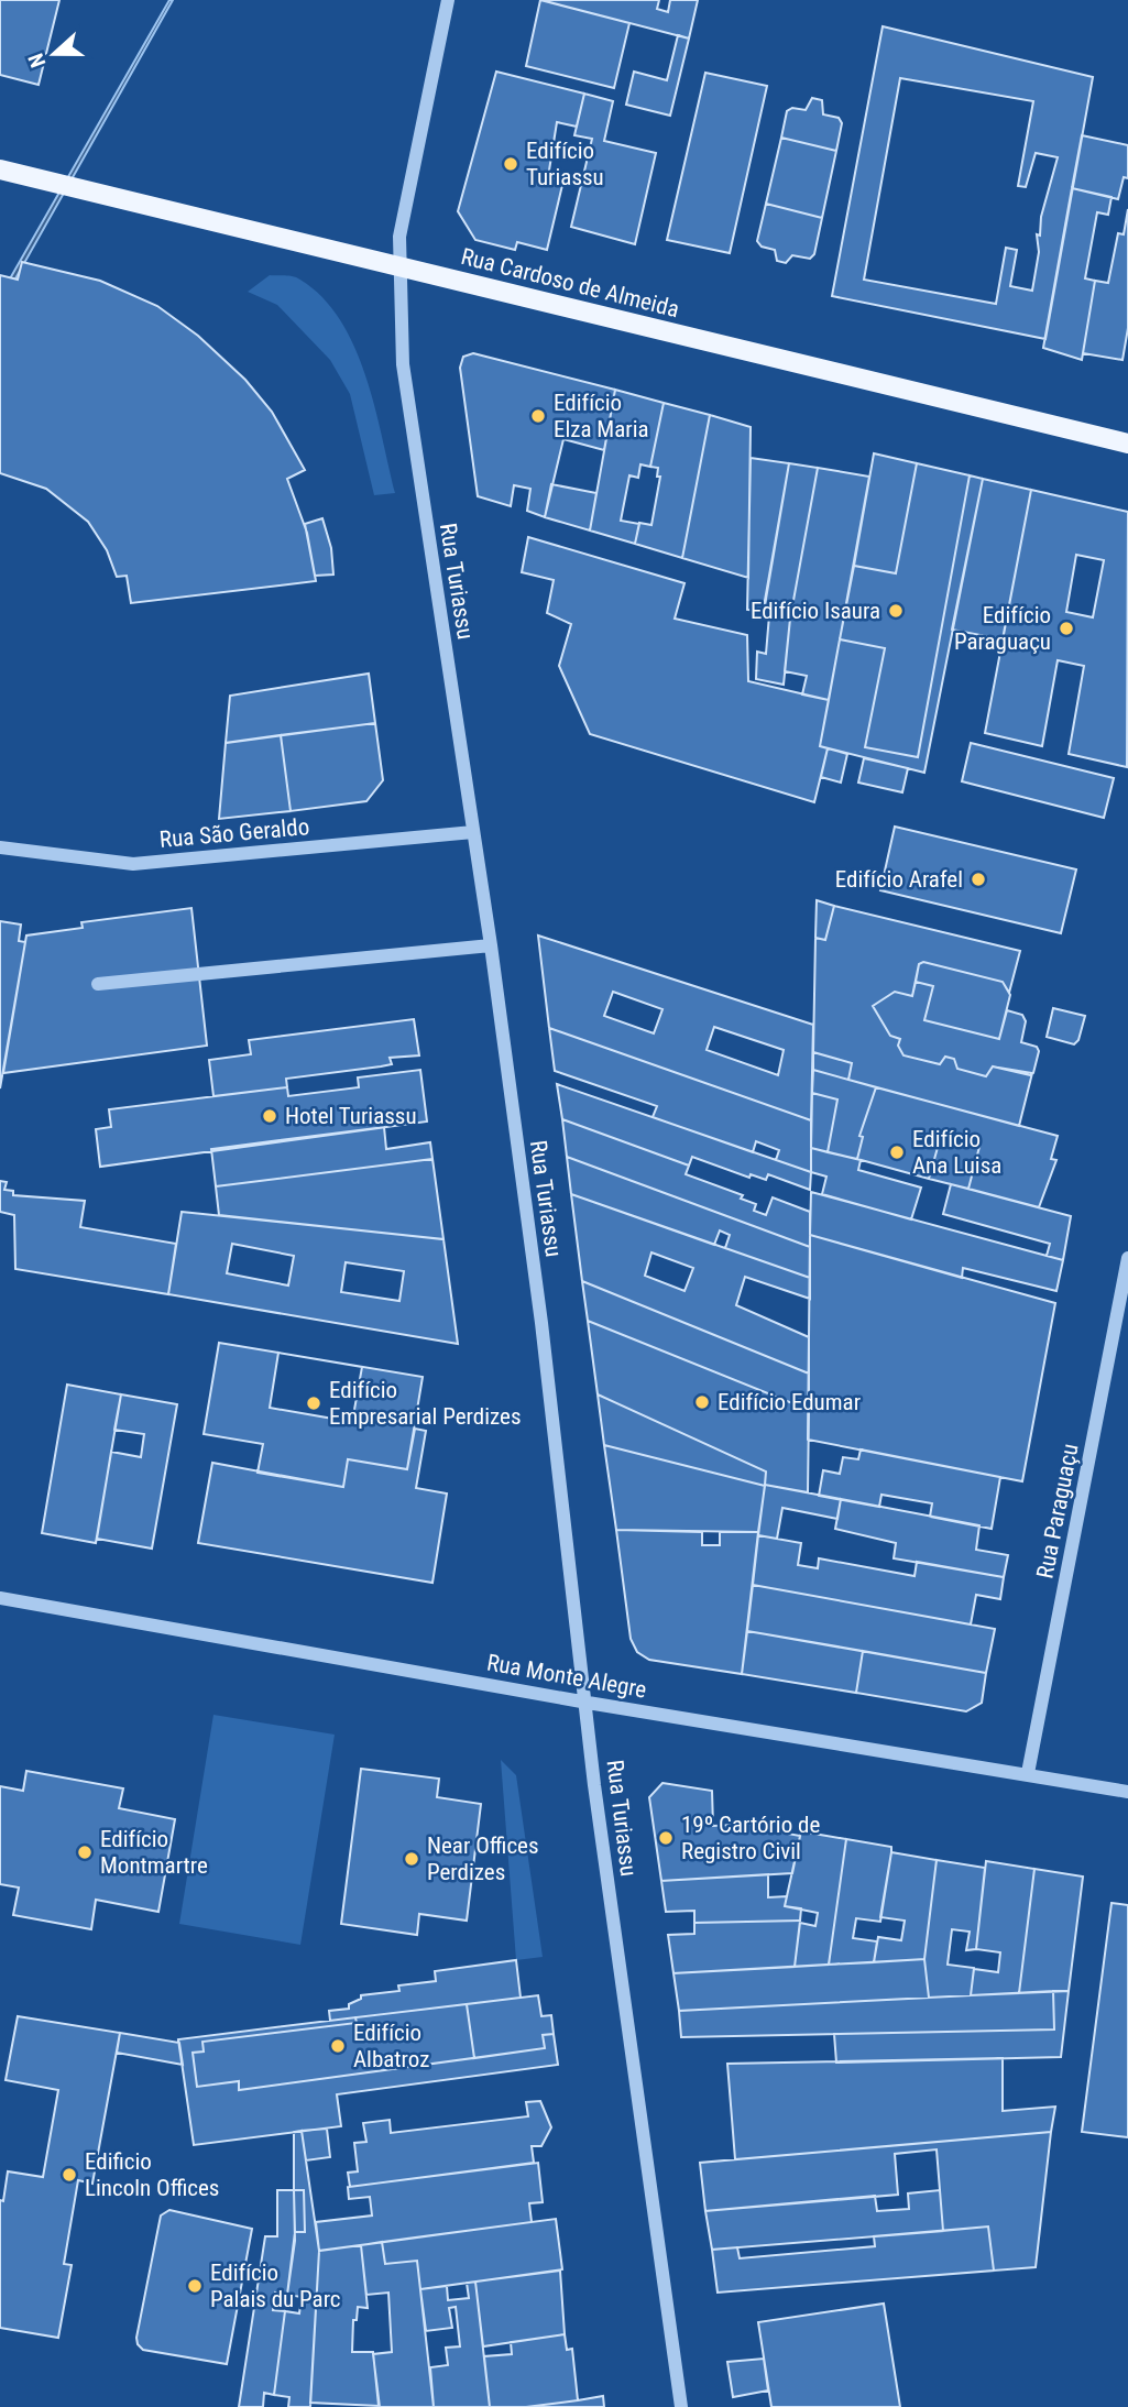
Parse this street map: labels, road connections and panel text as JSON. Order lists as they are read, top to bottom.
{
  "streets": {
    "main road": ["Rua Cardoso de Almeida"],
    "street": [
      "Rua Turiassu",
      "Rua São Geraldo",
      "Rua Paraguaçu",
      "Rua Monte Alegre"
    ]
  },
  "crossings": [
    ["Rua Cardoso de Almeida", "Rua Turiassu"],
    ["Rua Turiassu", "Rua São Geraldo"],
    ["Rua Turiassu", "Rua Monte Alegre"],
    ["Rua Paraguaçu", "Rua Monte Alegre"]
  ],
  "places": [
    "Edifício Turiassu",
    "Edifício Elza Maria",
    "Edifício Isaura",
    "Edifício Paraguaçu",
    "Edifício Arafel",
    "Hotel Turiassu",
    "Edifício Ana Luisa",
    "Edifício Edumar",
    "Edifício Empresarial Perdizes",
    "19º Cartório de Registro Civil",
    "Edifício Montmartre",
    "Near Offices Perdizes",
    "Edifício Albatroz",
    "Edificio Lincoln Offices",
    "Edifício Palais du Parc"
  ],
  "north": "left"
}
